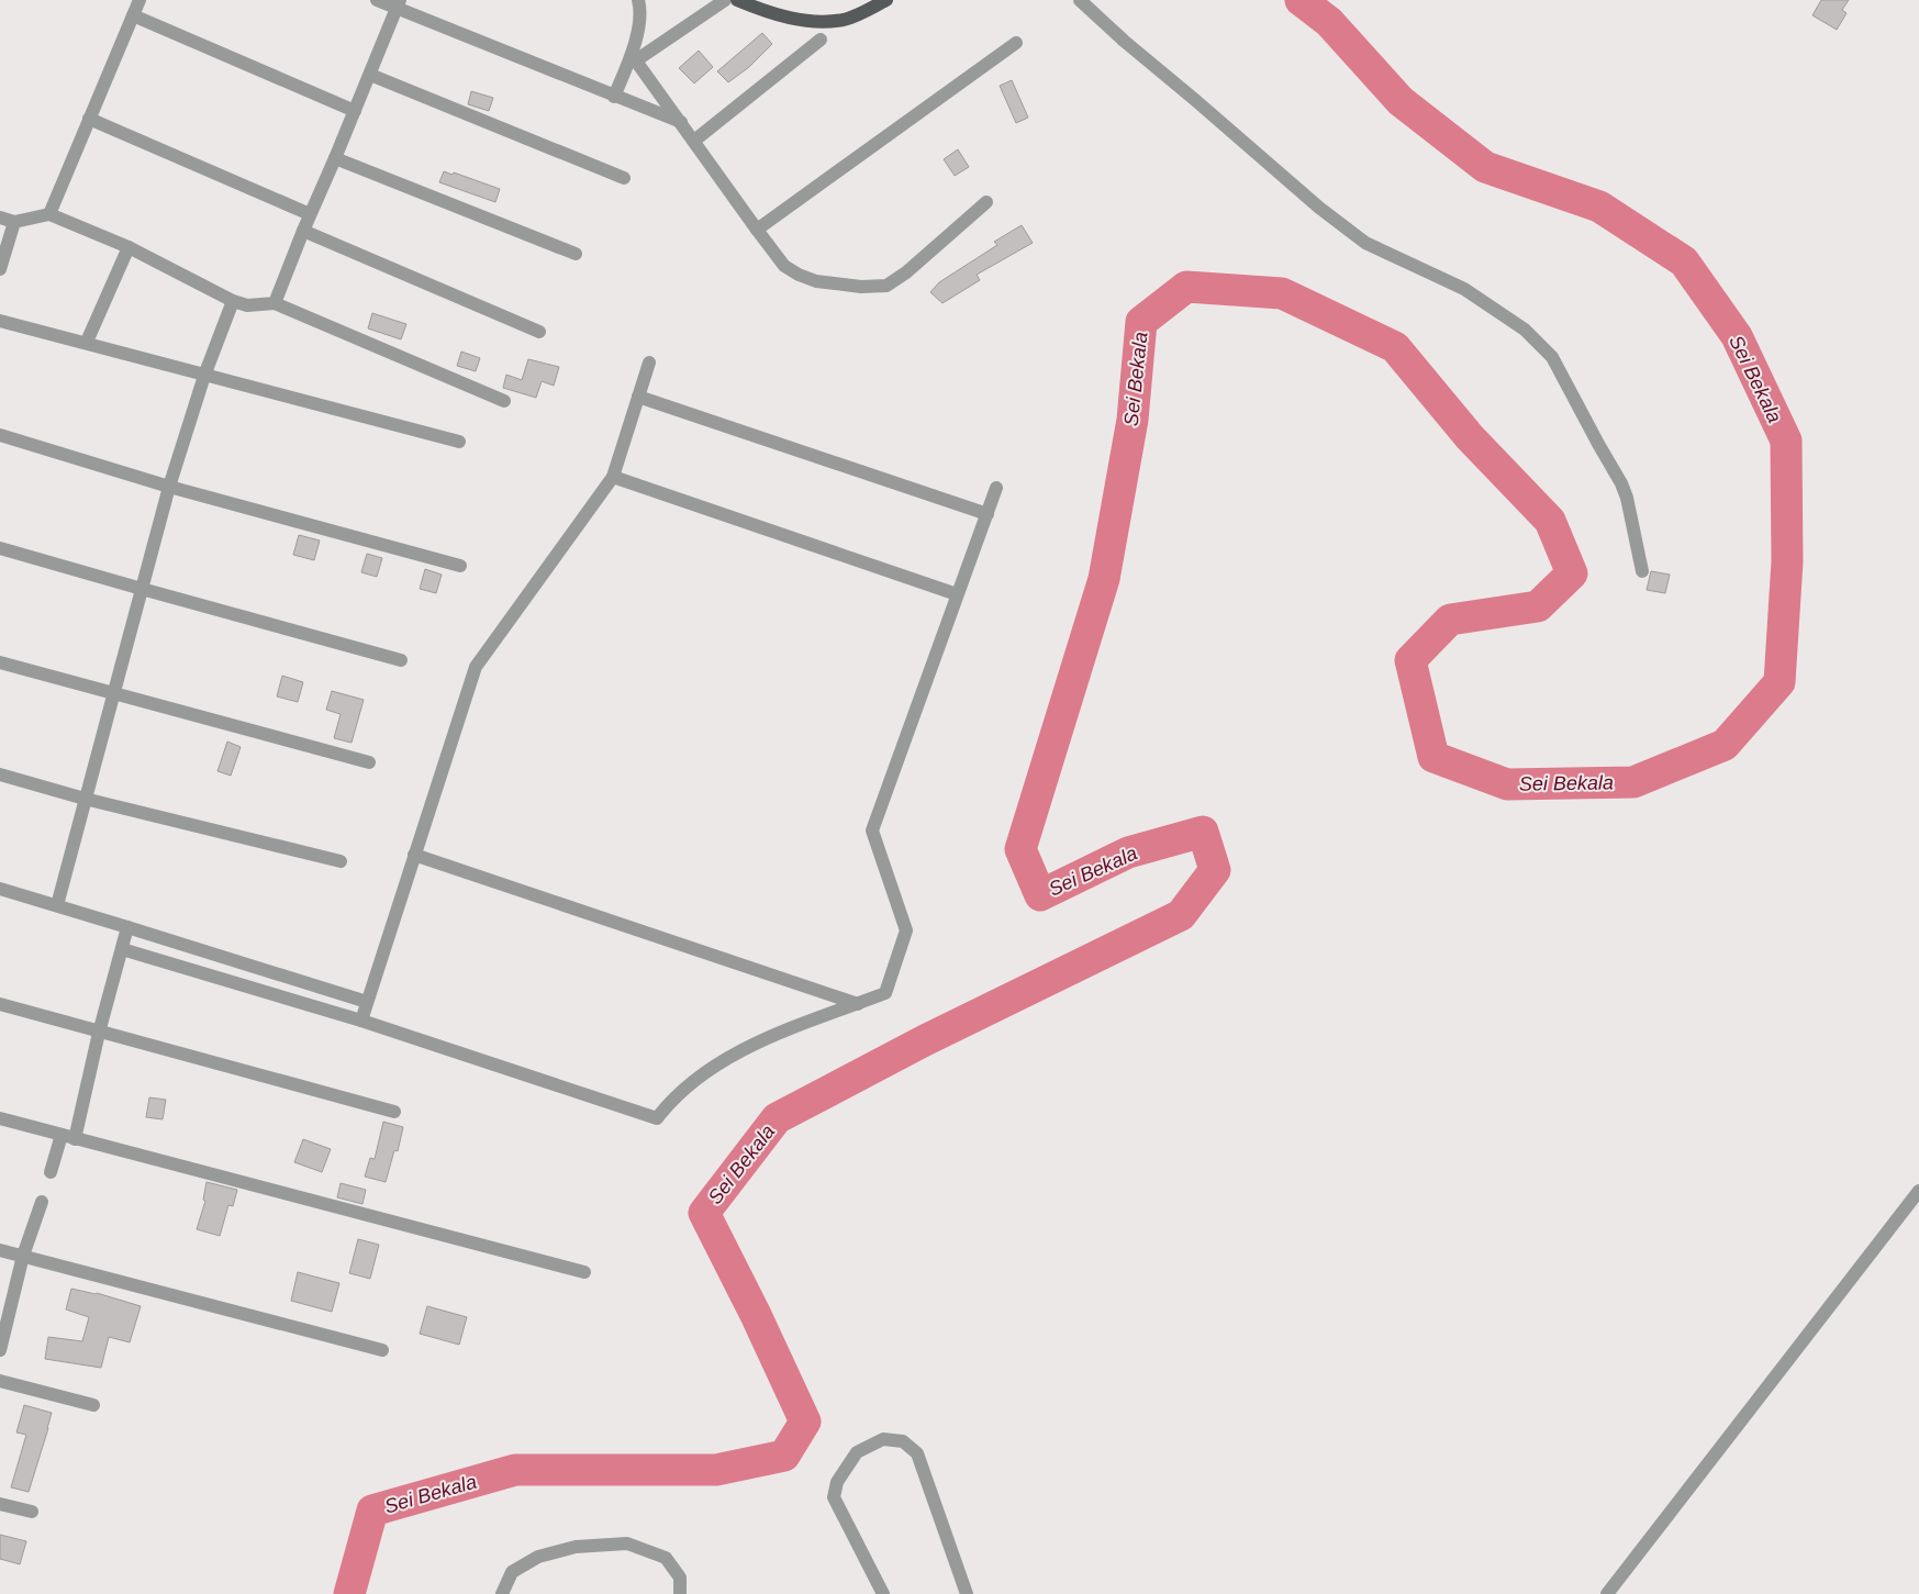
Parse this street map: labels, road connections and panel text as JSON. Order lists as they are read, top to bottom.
{
  "water": ["Sei Bekala"]
}
